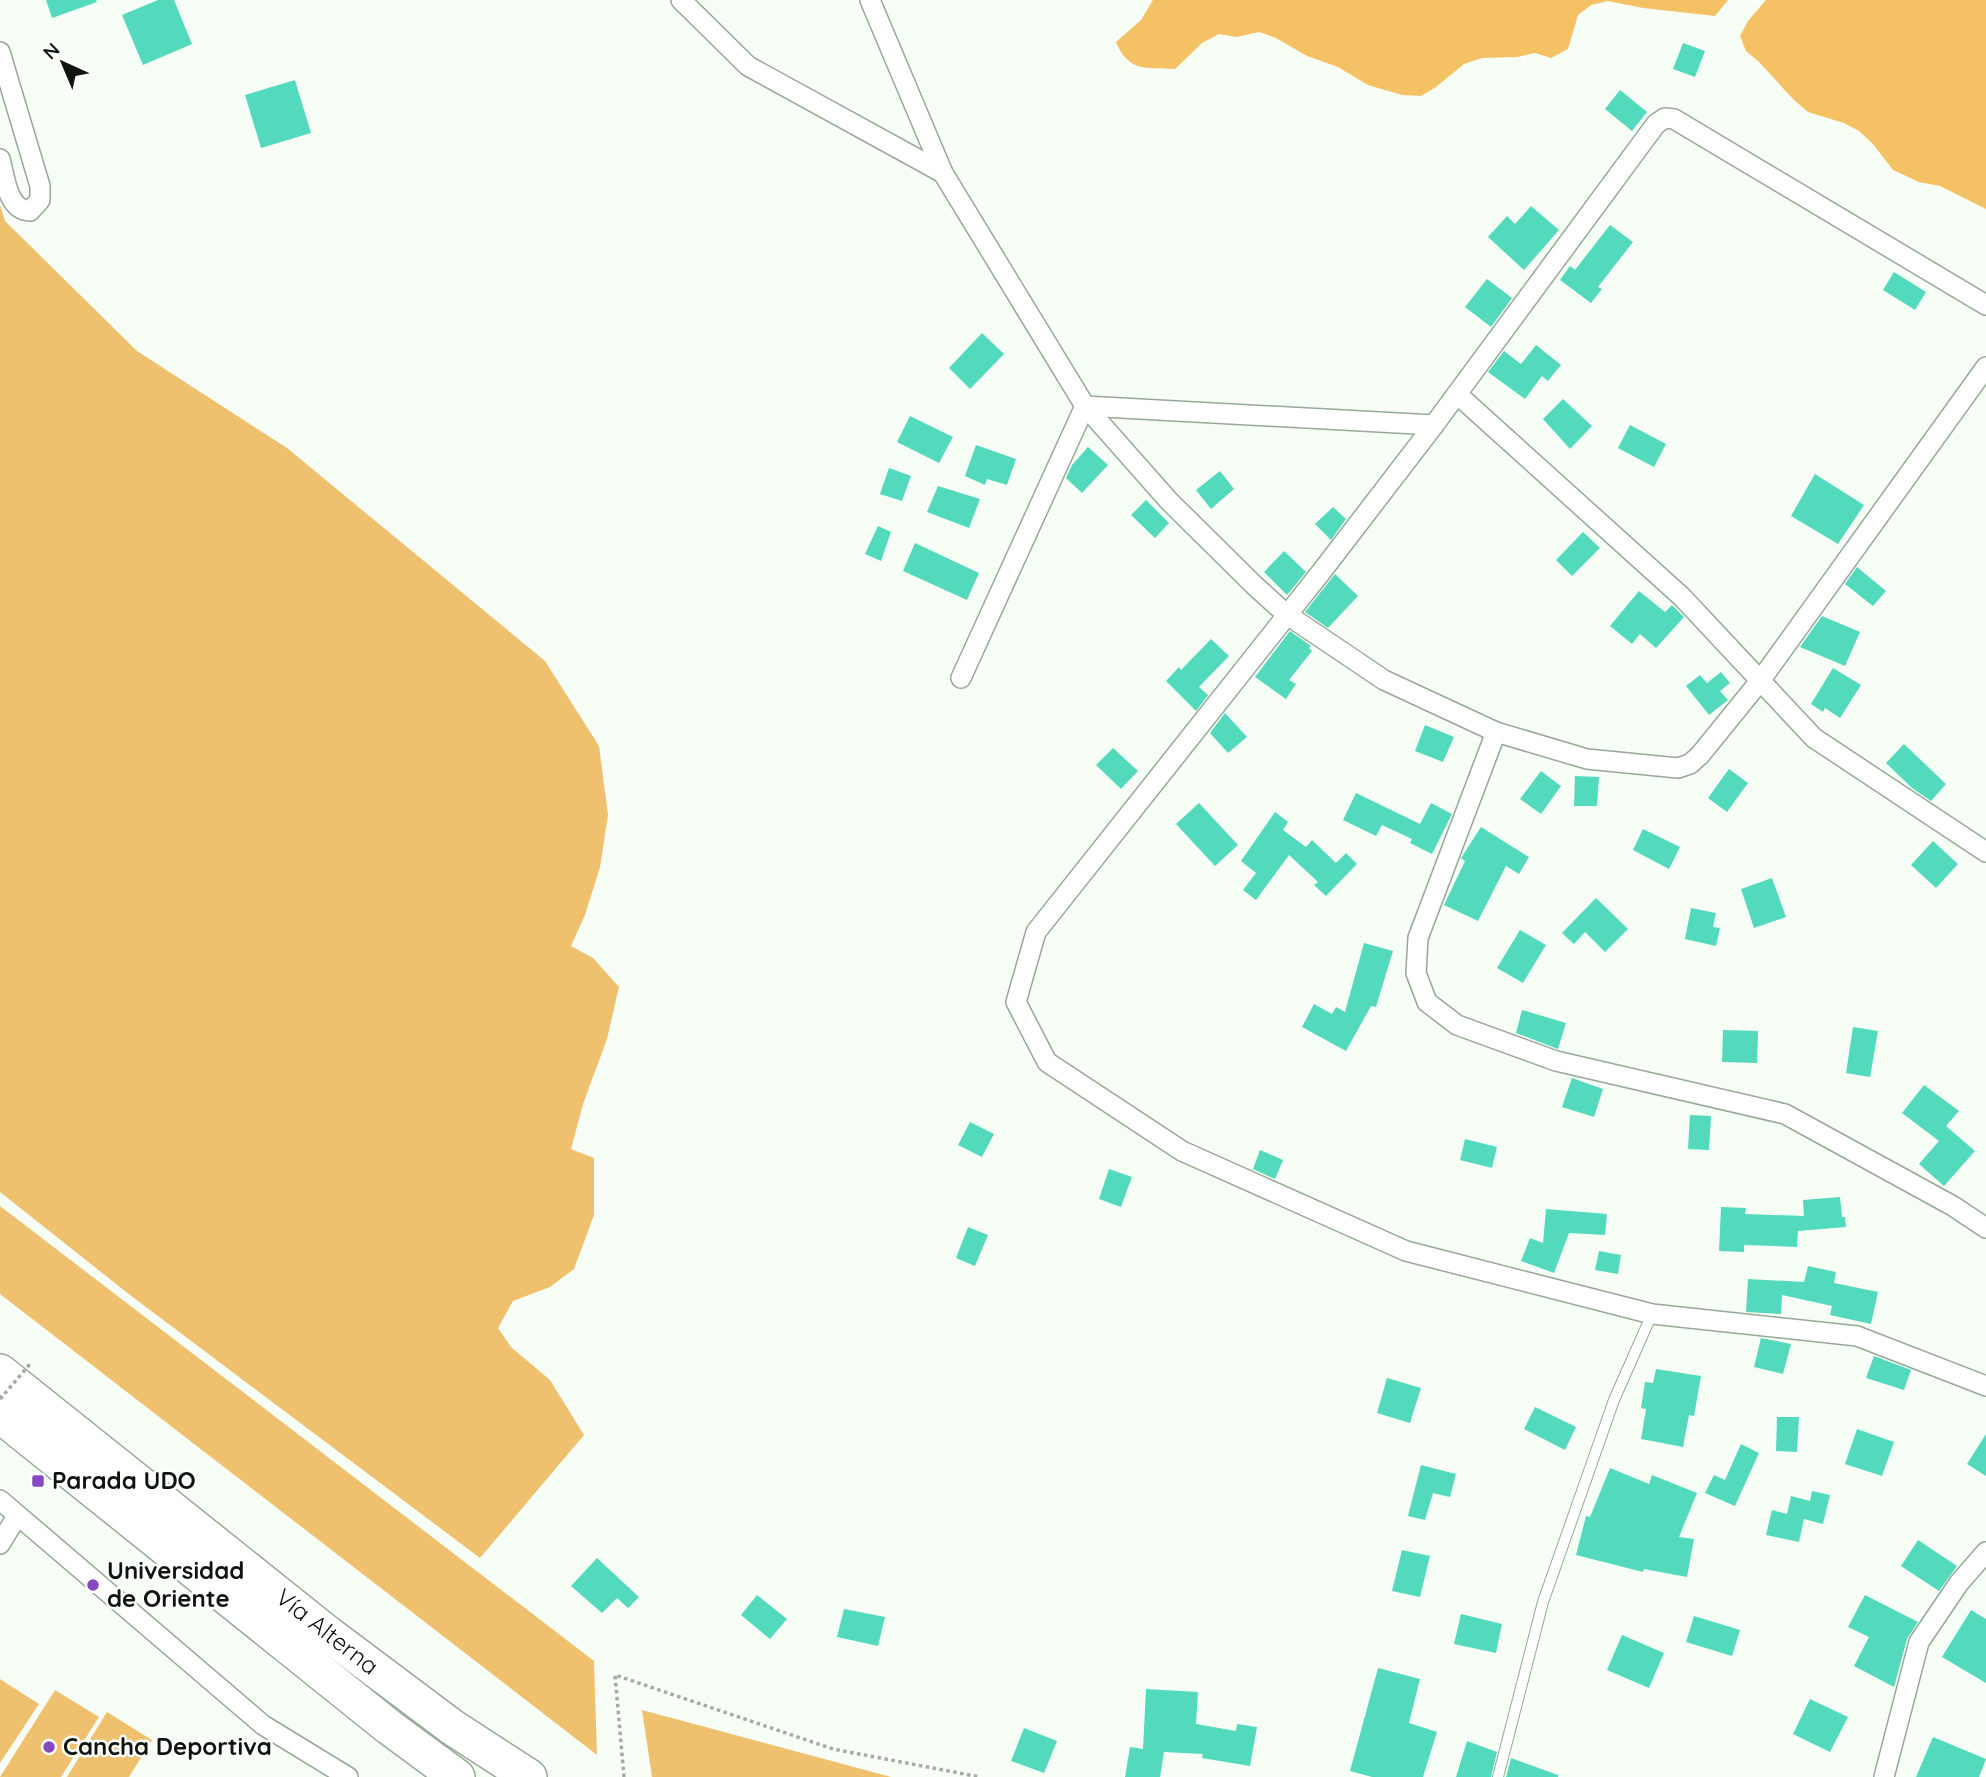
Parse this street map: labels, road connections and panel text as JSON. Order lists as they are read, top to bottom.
{
  "streets": {
    "highway": ["Vía Alterna"]
  },
  "places": {
    "transit": ["Parada UDO"],
    "other": ["Universidad de Oriente", "Cancha Deportiva"]
  },
  "north": "top left"
}
